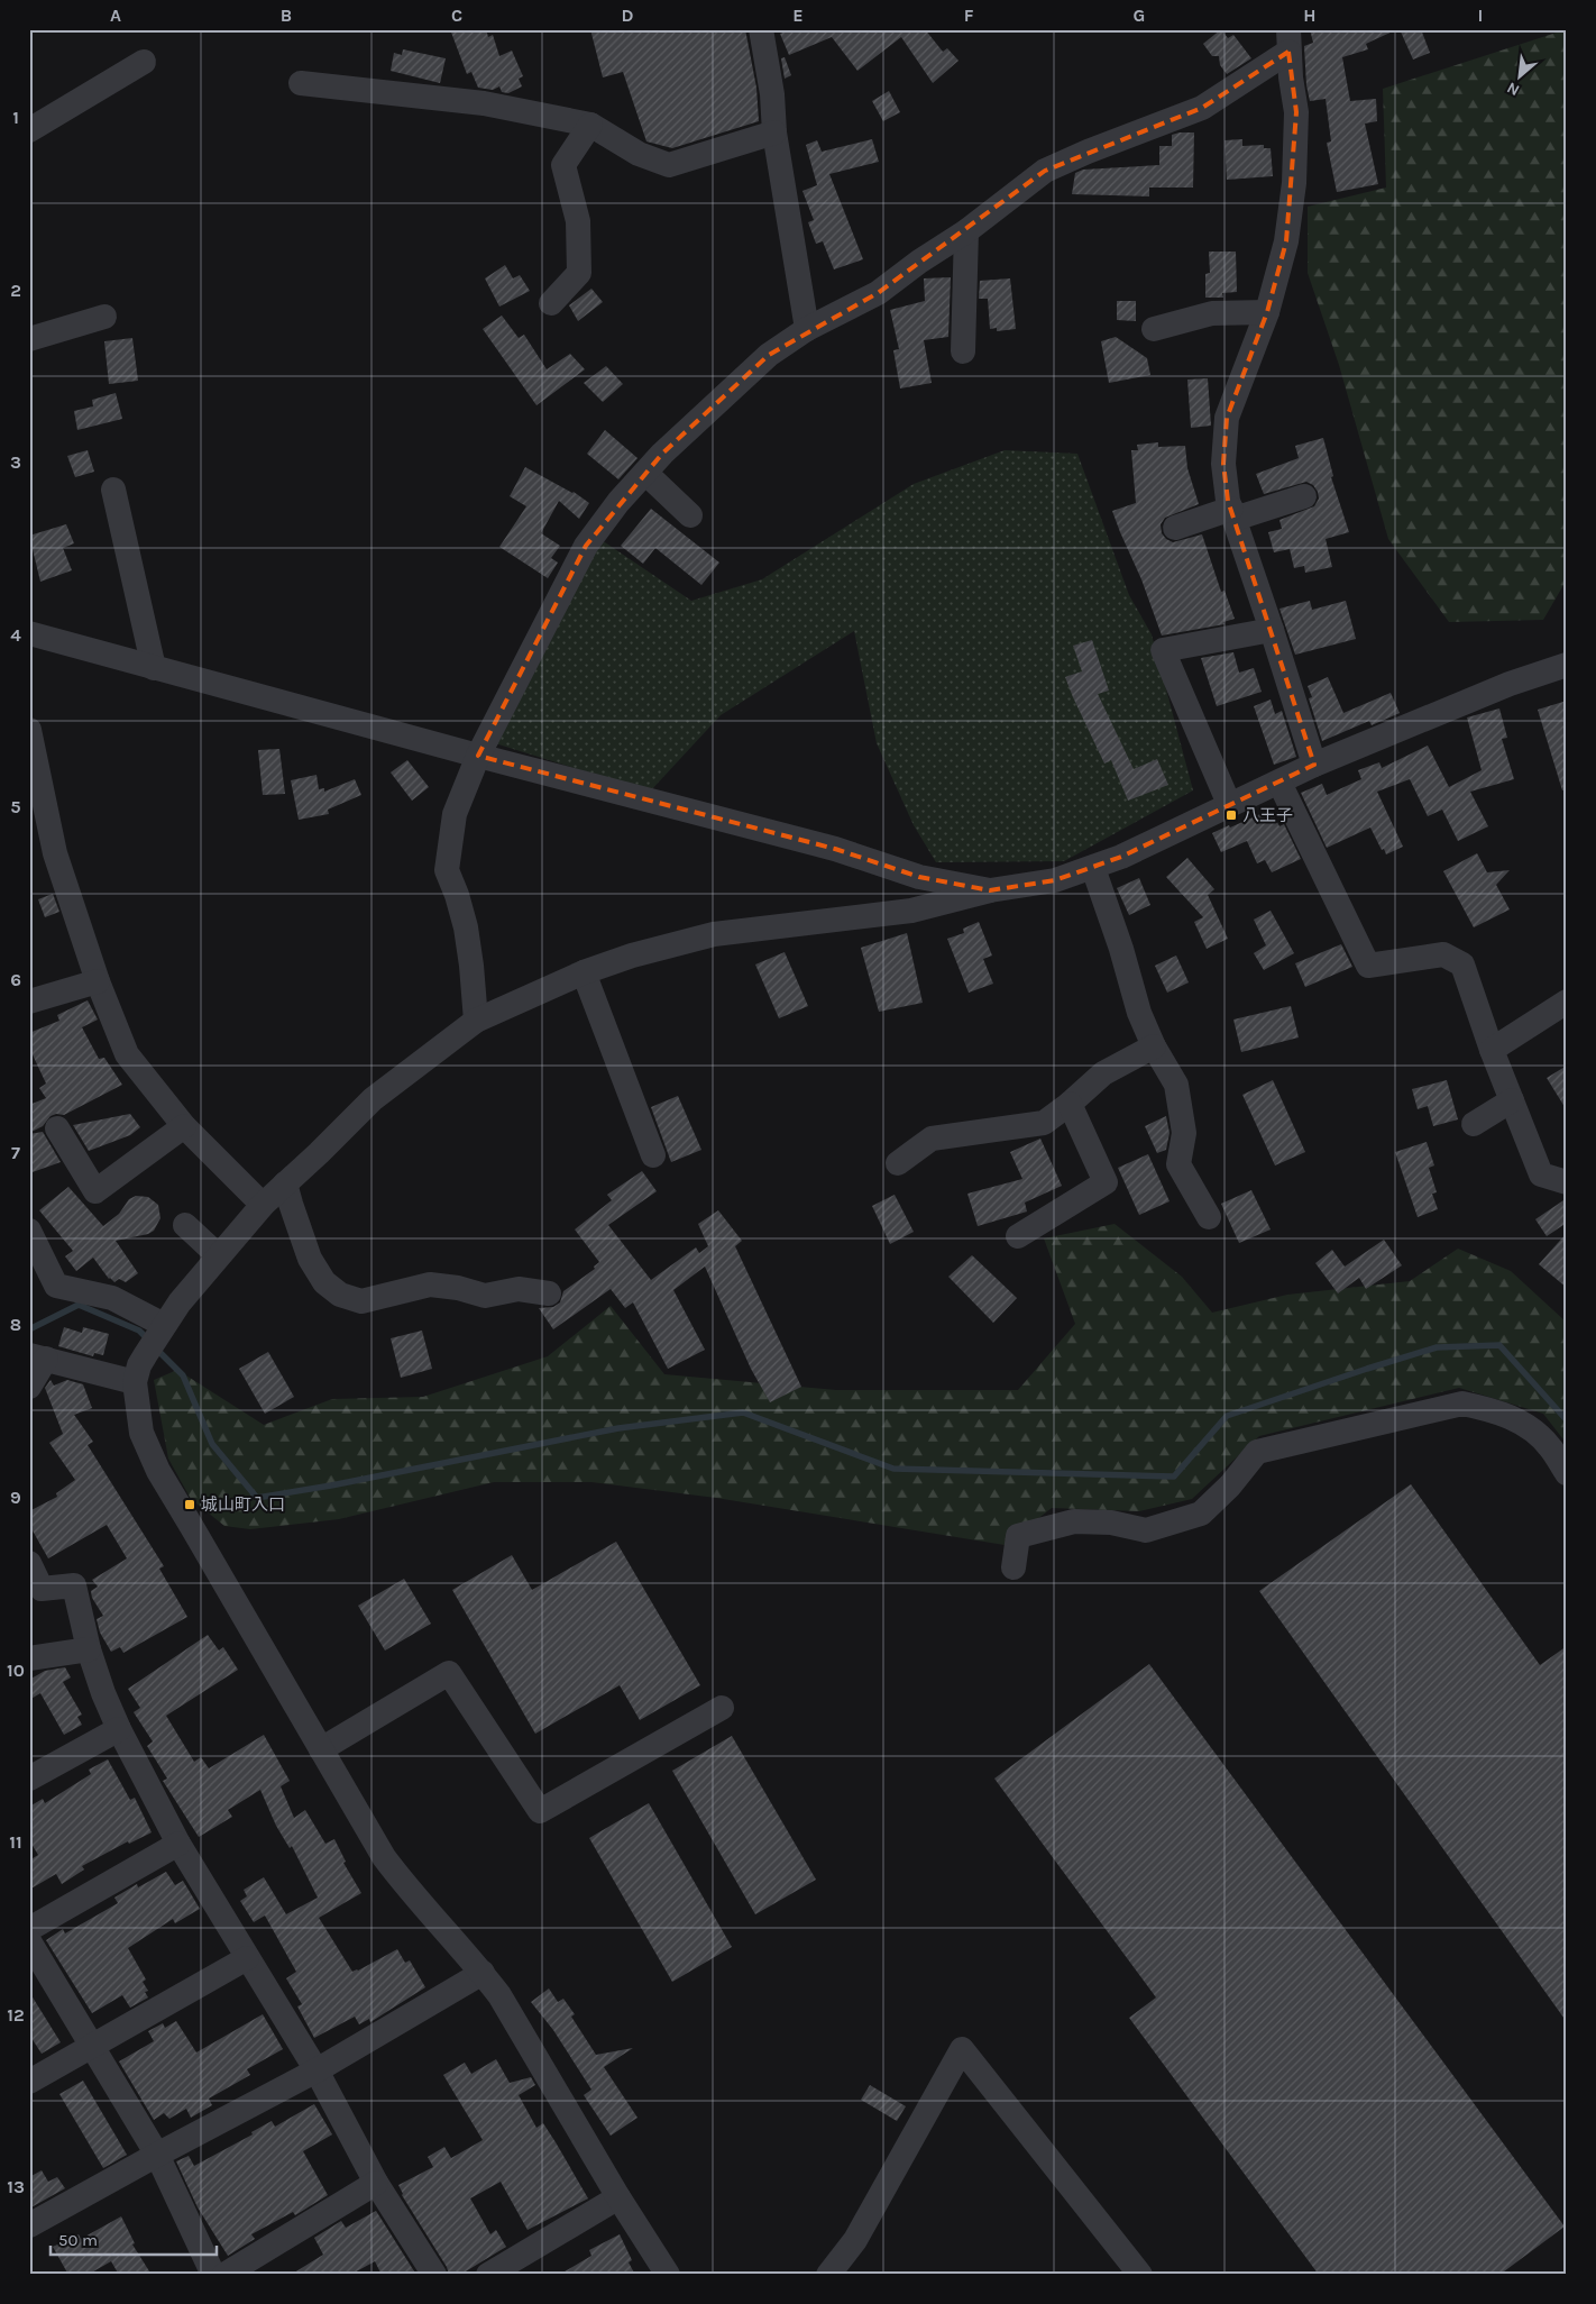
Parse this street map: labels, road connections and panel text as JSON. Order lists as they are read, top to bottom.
{
  "places": {
    "transit": ["八王子", "城山町入口"]
  },
  "scale_bar": "50 m",
  "north": "bottom left",
  "grid": {
    "columns": [
      "A",
      "B",
      "C",
      "D",
      "E",
      "F",
      "G",
      "H",
      "I"
    ],
    "rows": [
      "1",
      "2",
      "3",
      "4",
      "5",
      "6",
      "7",
      "8",
      "9",
      "10",
      "11",
      "12",
      "13"
    ]
  }
}
